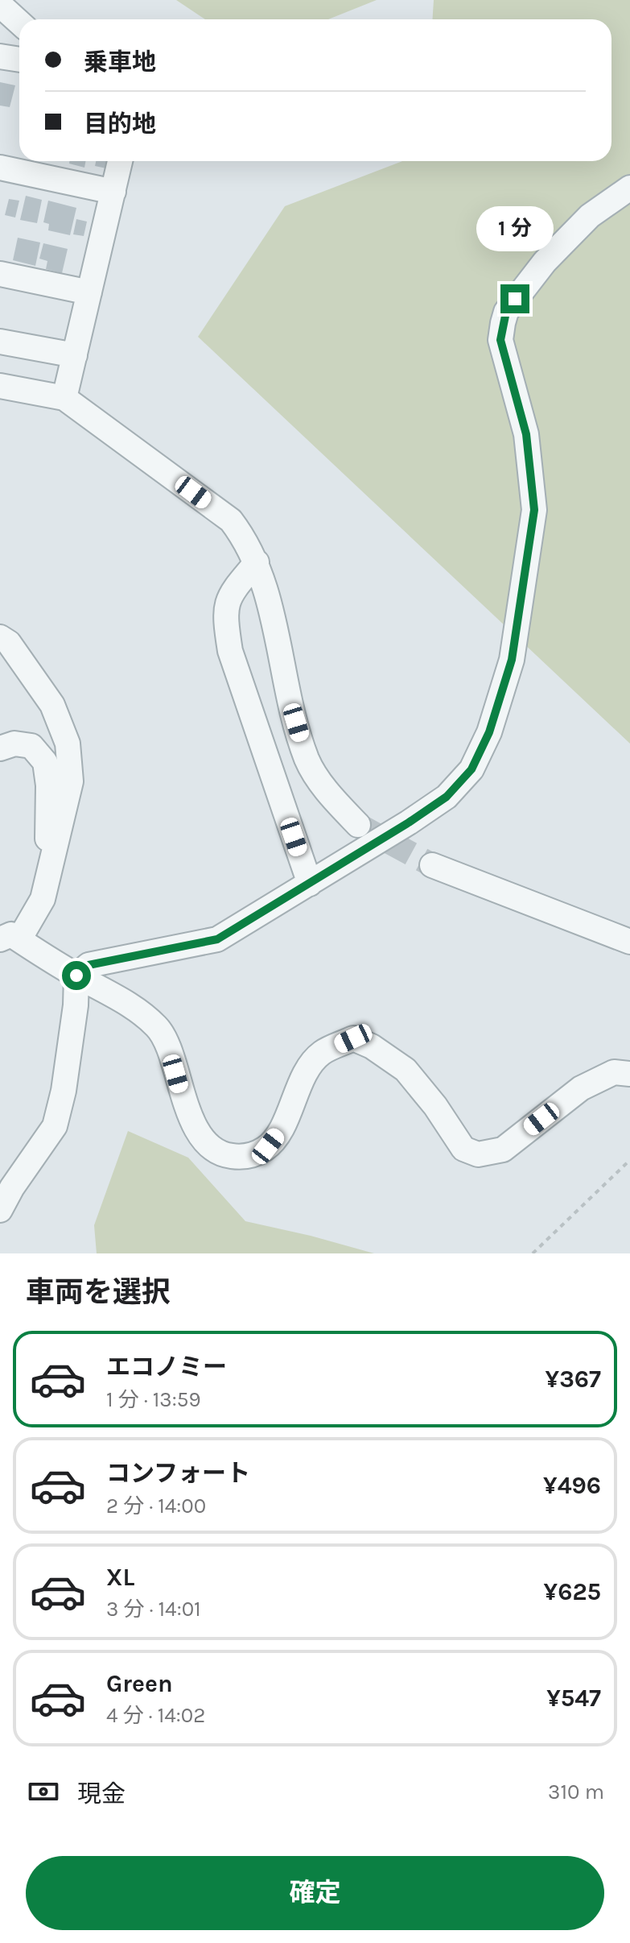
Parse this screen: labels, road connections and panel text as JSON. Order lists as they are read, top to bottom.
{
  "page": {
    "banner": ["乗車地", "目的地"],
    "bubble": "1 分",
    "heading": "車両を選択",
    "list": [
      {
        "name": "エコノミー",
        "note": "1 分 · 13:59",
        "value": "¥367"
      },
      {
        "name": "コンフォート",
        "note": "2 分 · 14:00",
        "value": "¥496"
      },
      {
        "name": "XL",
        "note": "3 分 · 14:01",
        "value": "¥625"
      },
      {
        "name": "Green",
        "note": "4 分 · 14:02",
        "value": "¥547"
      }
    ],
    "pay": ["現金", "310 m"],
    "buttons": "確定"
  }
}
